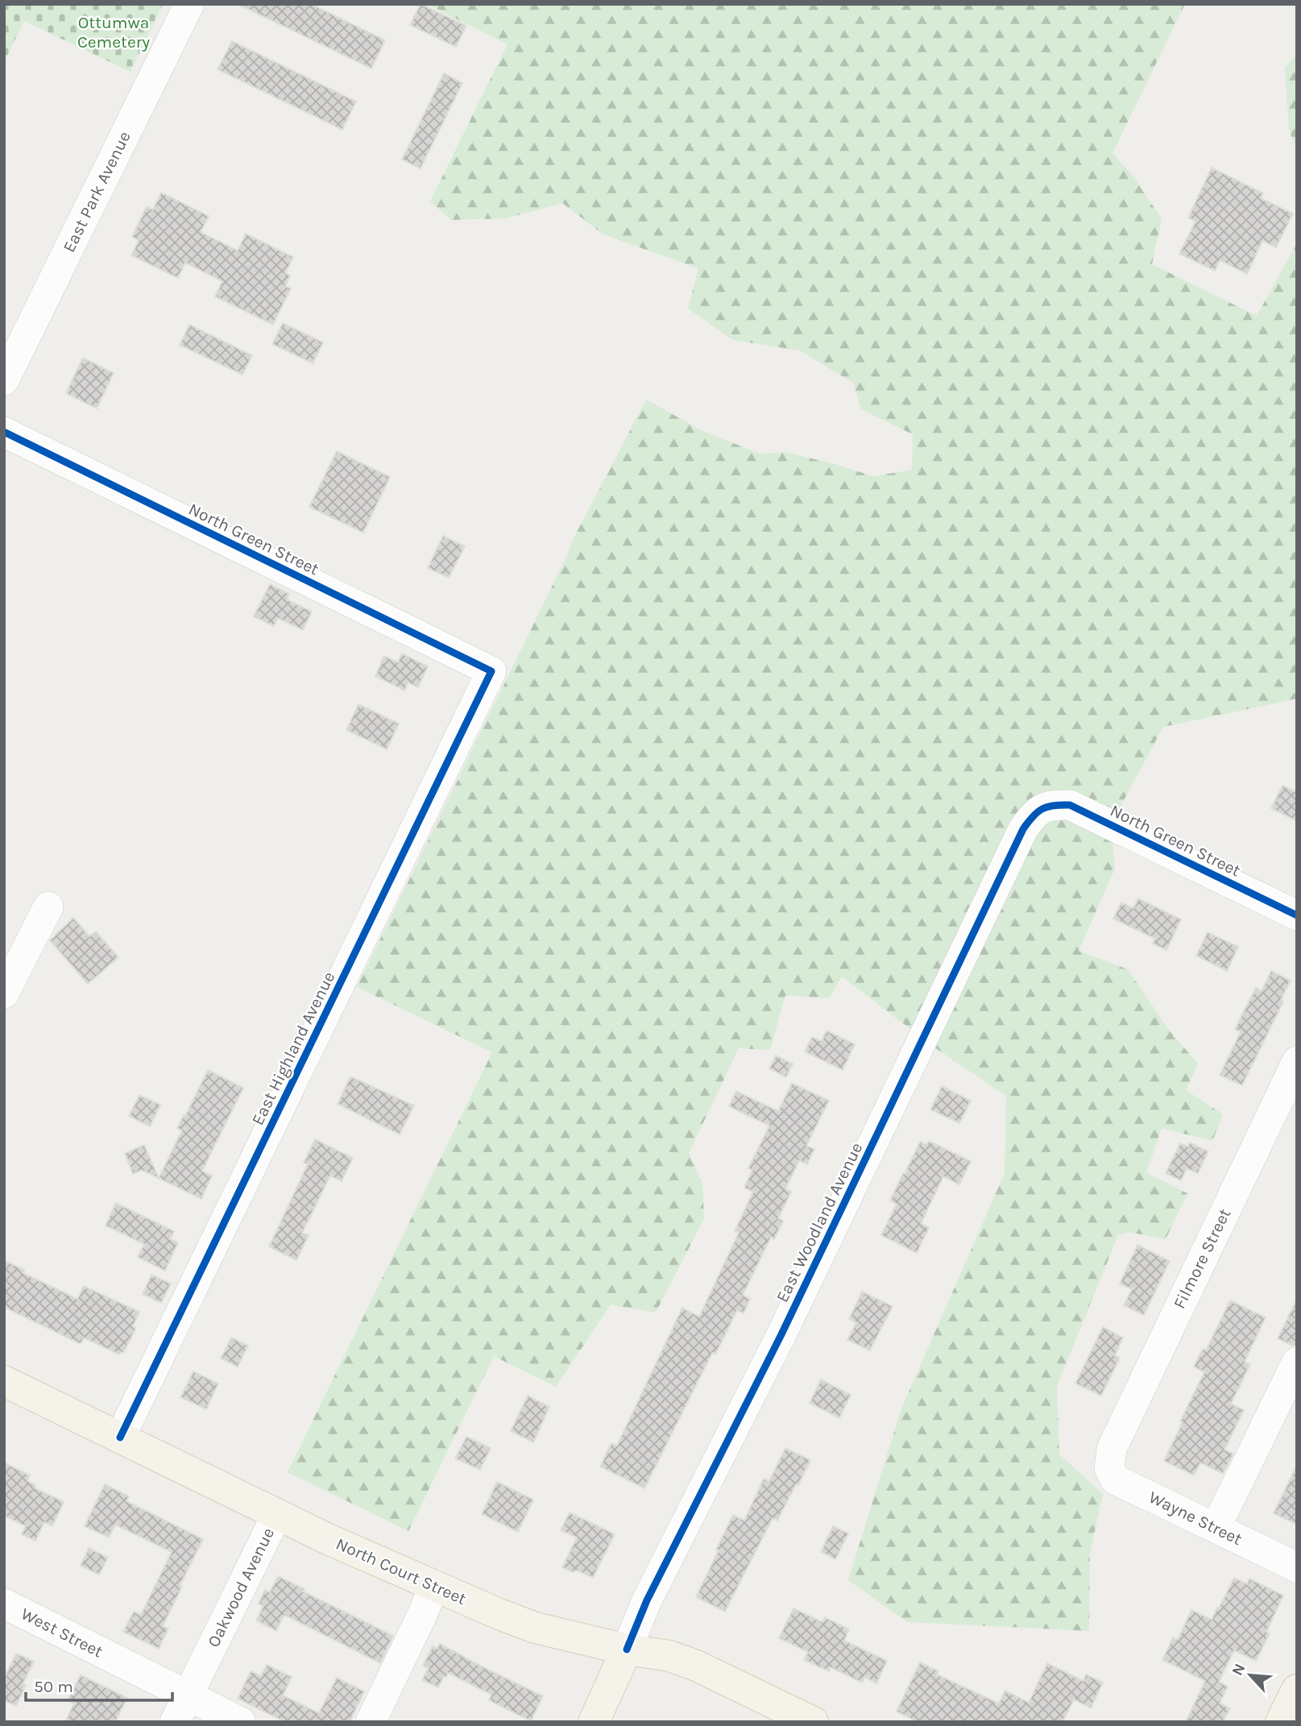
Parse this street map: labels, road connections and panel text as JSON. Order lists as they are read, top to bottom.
{
  "streets": {
    "main road": ["North Court Street"],
    "street": [
      "East Park Avenue",
      "North Green Street",
      "East Highland Avenue",
      "East Woodland Avenue",
      "Filmore Street",
      "Wayne Street",
      "Oakwood Avenue",
      "West Street"
    ]
  },
  "crossings": [
    ["North Green Street", "East Highland Avenue"],
    ["North Green Street", "East Woodland Avenue"],
    ["East Highland Avenue", "North Court Street"],
    ["East Woodland Avenue", "North Court Street"],
    ["Filmore Street", "Wayne Street"],
    ["North Court Street", "Oakwood Avenue"],
    ["Oakwood Avenue", "West Street"]
  ],
  "parks": ["Ottumwa Cemetery"],
  "scale_bar": "50 m",
  "north": "top left"
}
